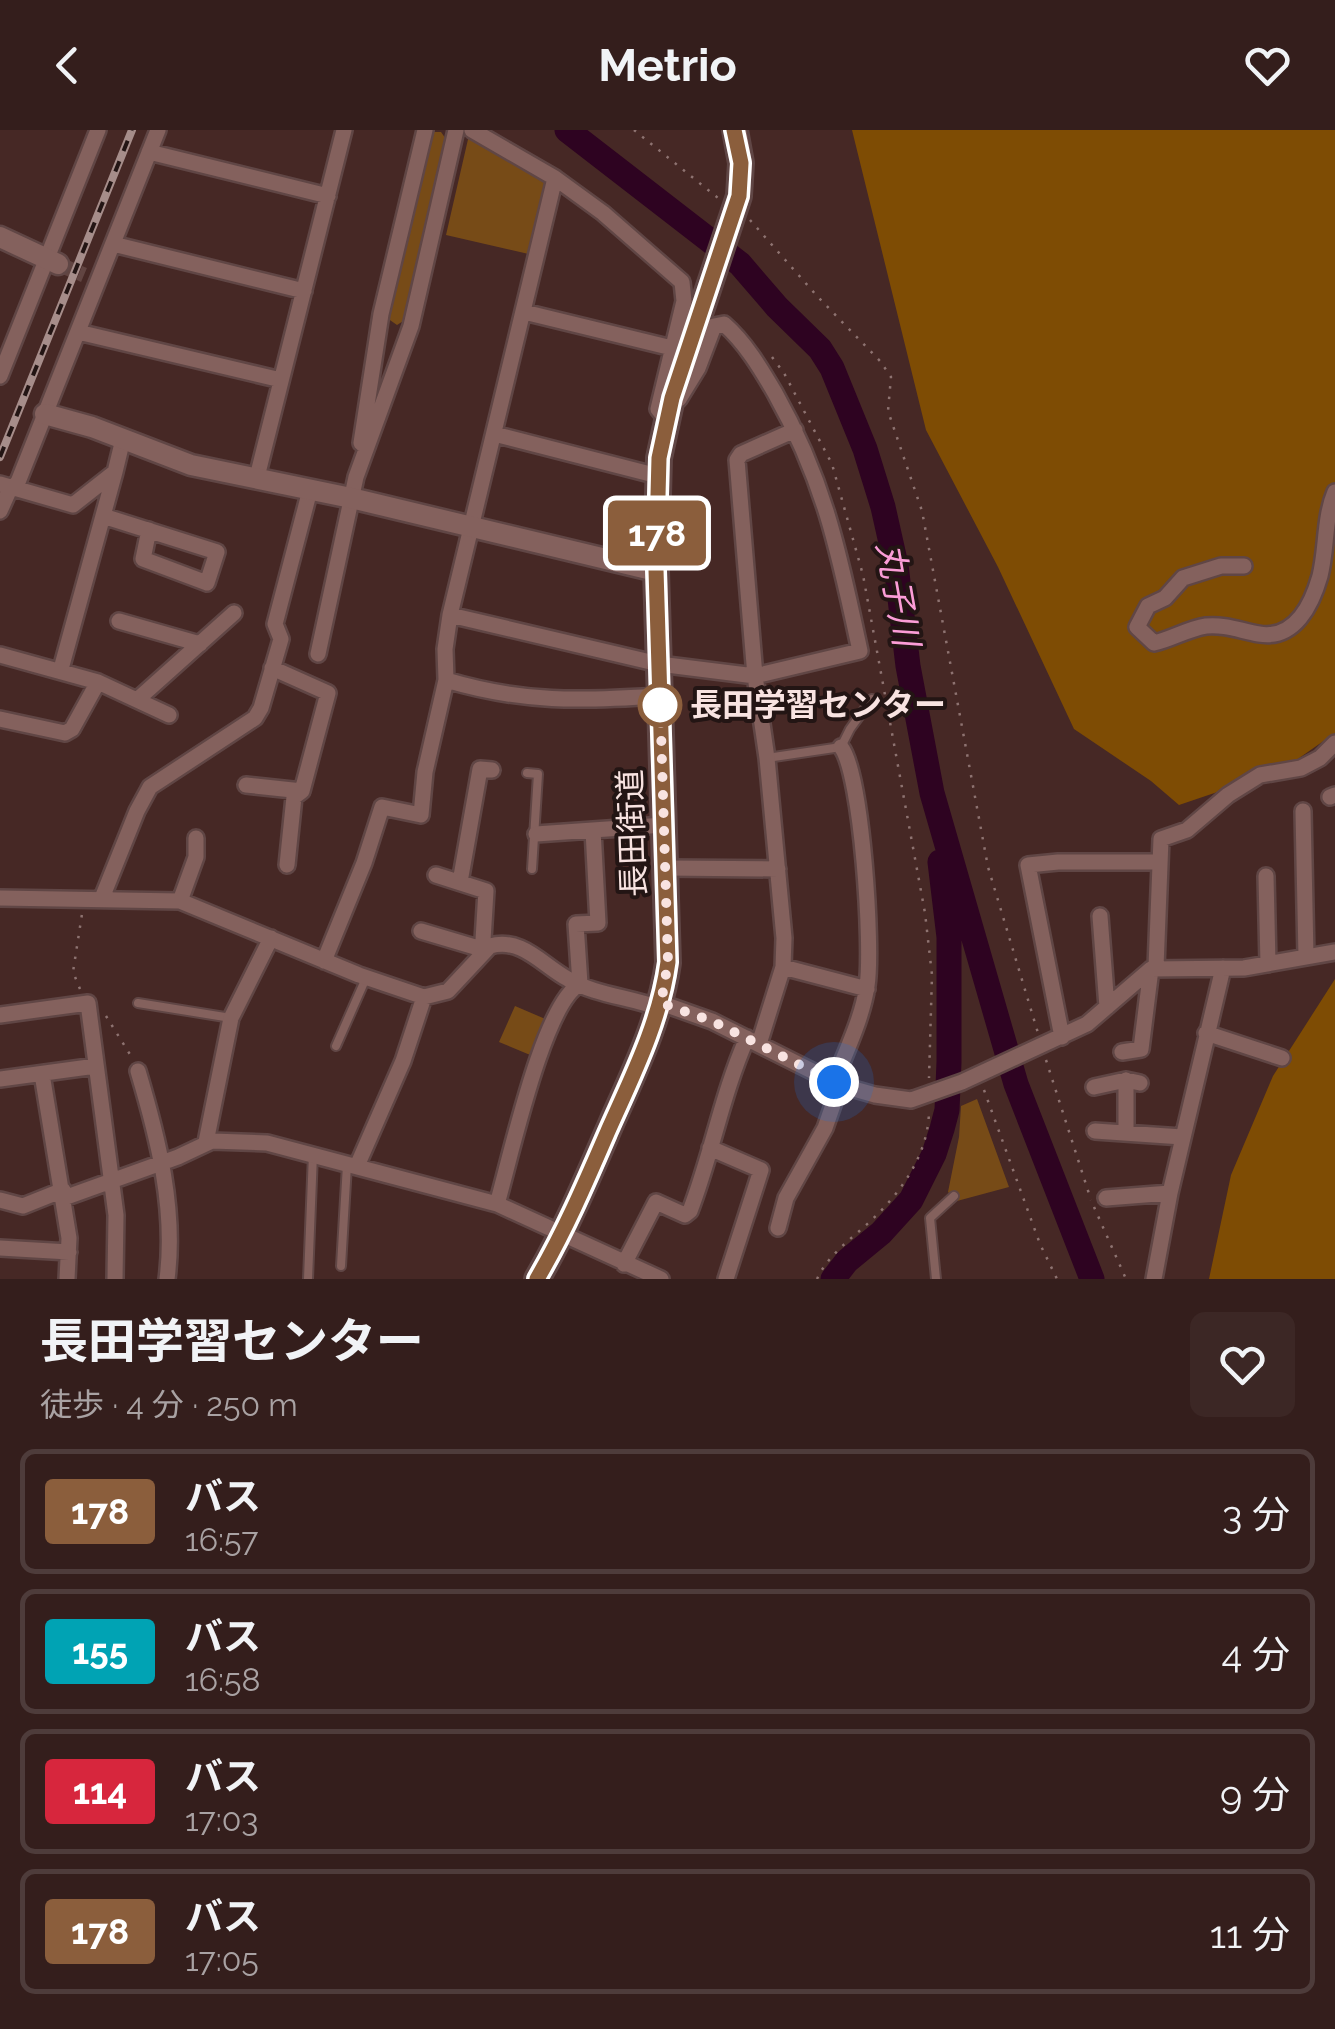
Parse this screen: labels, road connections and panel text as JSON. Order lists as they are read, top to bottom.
{
  "streets": {
    "main road": ["長田街道"]
  },
  "water": ["丸子川"],
  "places": ["長田学習センター"],
  "lines": ["bus line 178"],
  "page": {
    "header": "Metrio",
    "on_map": "178",
    "heading": ["長田学習センター", "徒歩 · 4 分 · 250 m"],
    "list": [
      {
        "mark": "178",
        "name": "バス",
        "note": "16:57",
        "value": "3 分"
      },
      {
        "mark": "155",
        "name": "バス",
        "note": "16:58",
        "value": "4 分"
      },
      {
        "mark": "114",
        "name": "バス",
        "note": "17:03",
        "value": "9 分"
      },
      {
        "mark": "178",
        "name": "バス",
        "note": "17:05",
        "value": "11 分"
      }
    ]
  }
}
